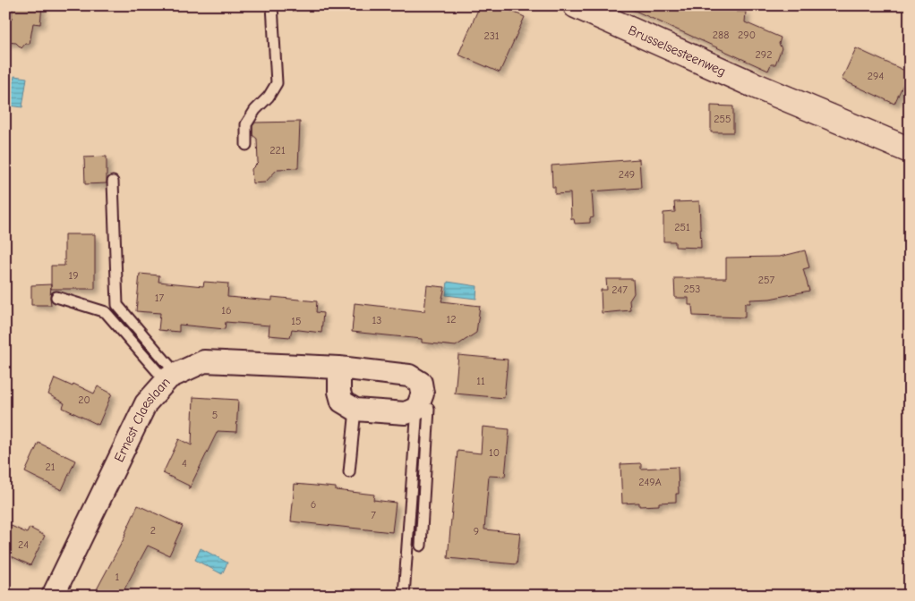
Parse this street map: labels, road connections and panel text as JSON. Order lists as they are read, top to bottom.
{
  "streets": {
    "street": ["Brusselsesteenweg", "Ernest Claeslaan"]
  },
  "house_numbers": [
    "288",
    "290",
    "231",
    "292",
    "294",
    "255",
    "221",
    "249",
    "251",
    "19",
    "257",
    "253",
    "247",
    "17",
    "16",
    "12",
    "13",
    "15",
    "11",
    "20",
    "5",
    "10",
    "4",
    "21",
    "249A",
    "6",
    "7",
    "2",
    "9",
    "24",
    "1"
  ]
}
